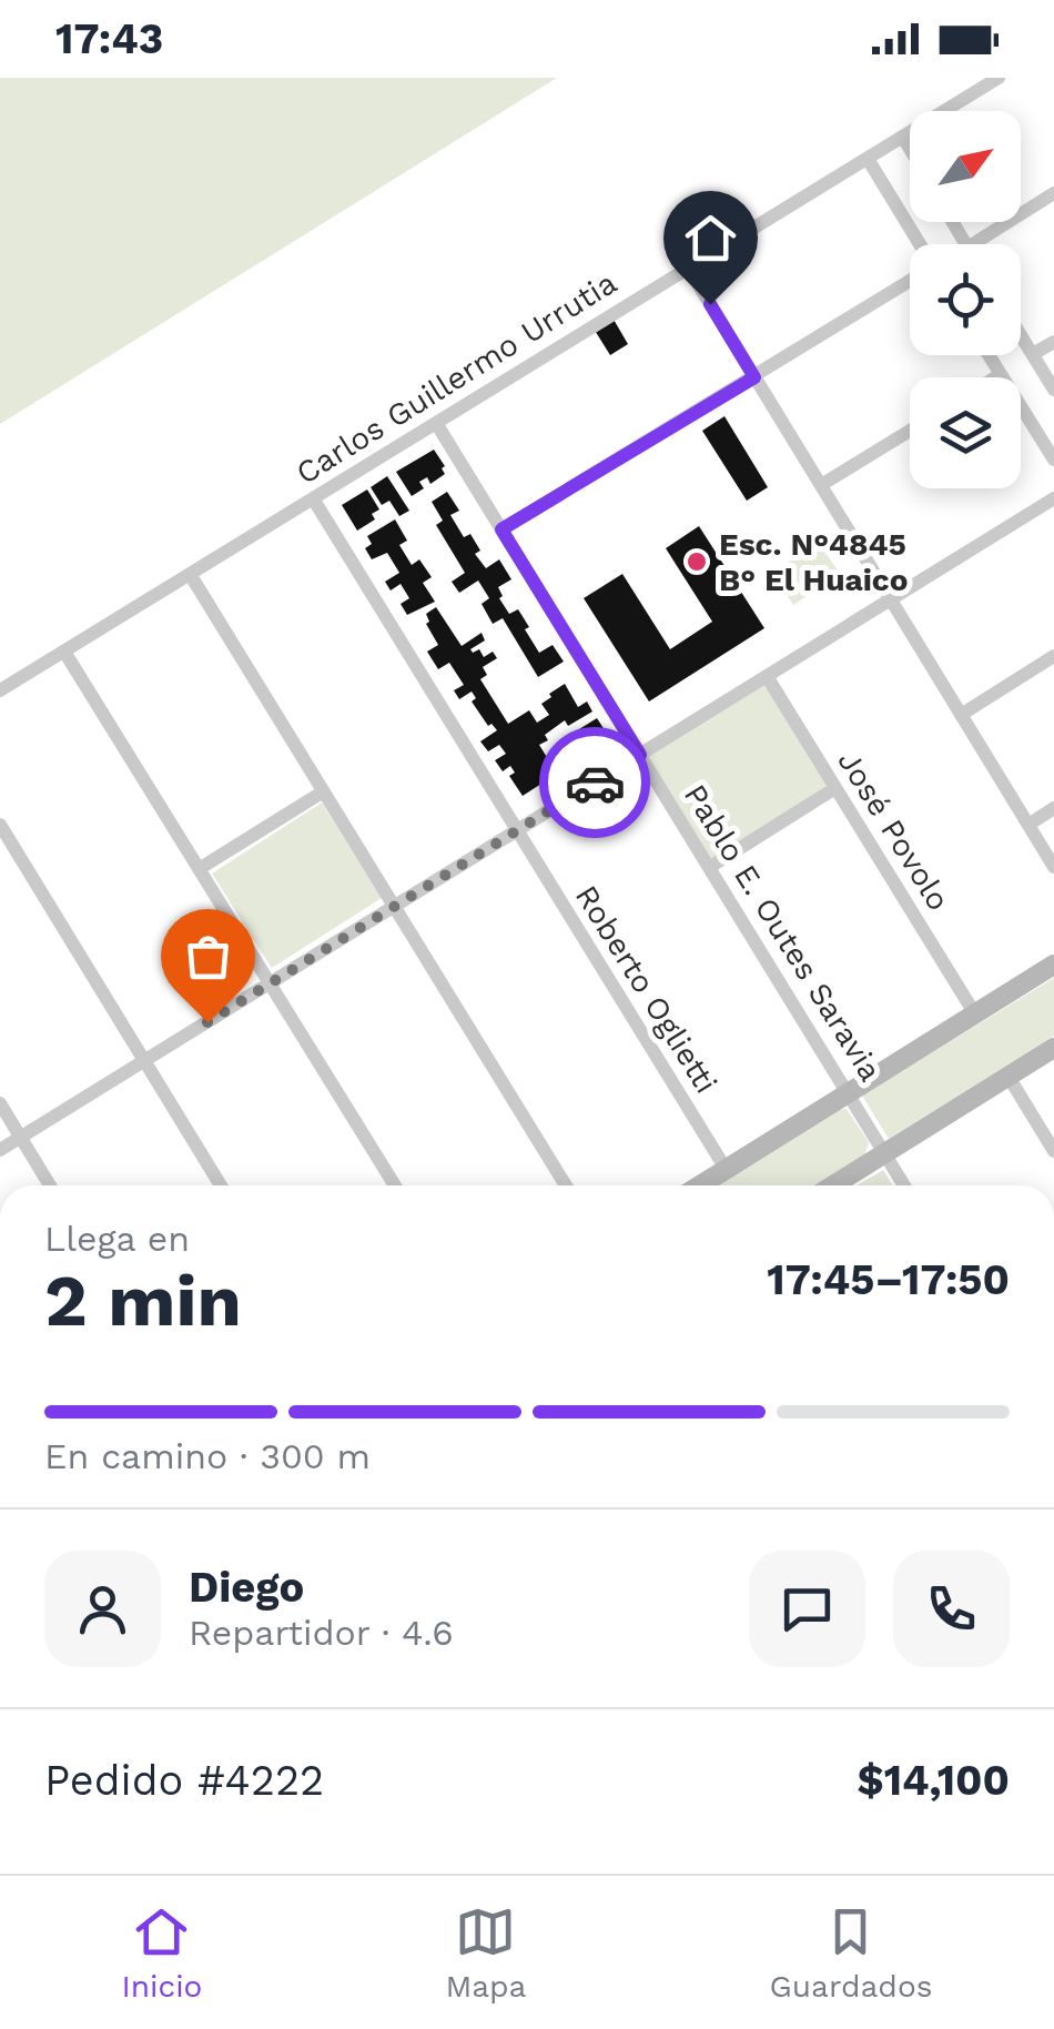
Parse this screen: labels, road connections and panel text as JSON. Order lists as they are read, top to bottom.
{
  "streets": {
    "street": [
      "Carlos Guillermo Urrutia",
      "José Povolo",
      "Pablo E. Outes Saravia",
      "Roberto Oglietti"
    ]
  },
  "crossings": [
    ["Carlos Guillermo Urrutia", "Pablo E. Outes Saravia"],
    ["Carlos Guillermo Urrutia", "Roberto Oglietti"]
  ],
  "places": ["Esc. N°4845 B° El Huaico"],
  "north": "top right",
  "page": {
    "status": "17:43",
    "heading": ["2 min", "Llega en", "17:45–17:50"],
    "panel": [
      "Diego",
      "Repartidor · 4.6",
      "Pedido #4222",
      "$14,100"
    ],
    "bar": "En camino · 300 m",
    "tabs": ["Inicio", "Mapa", "Guardados"]
  }
}
